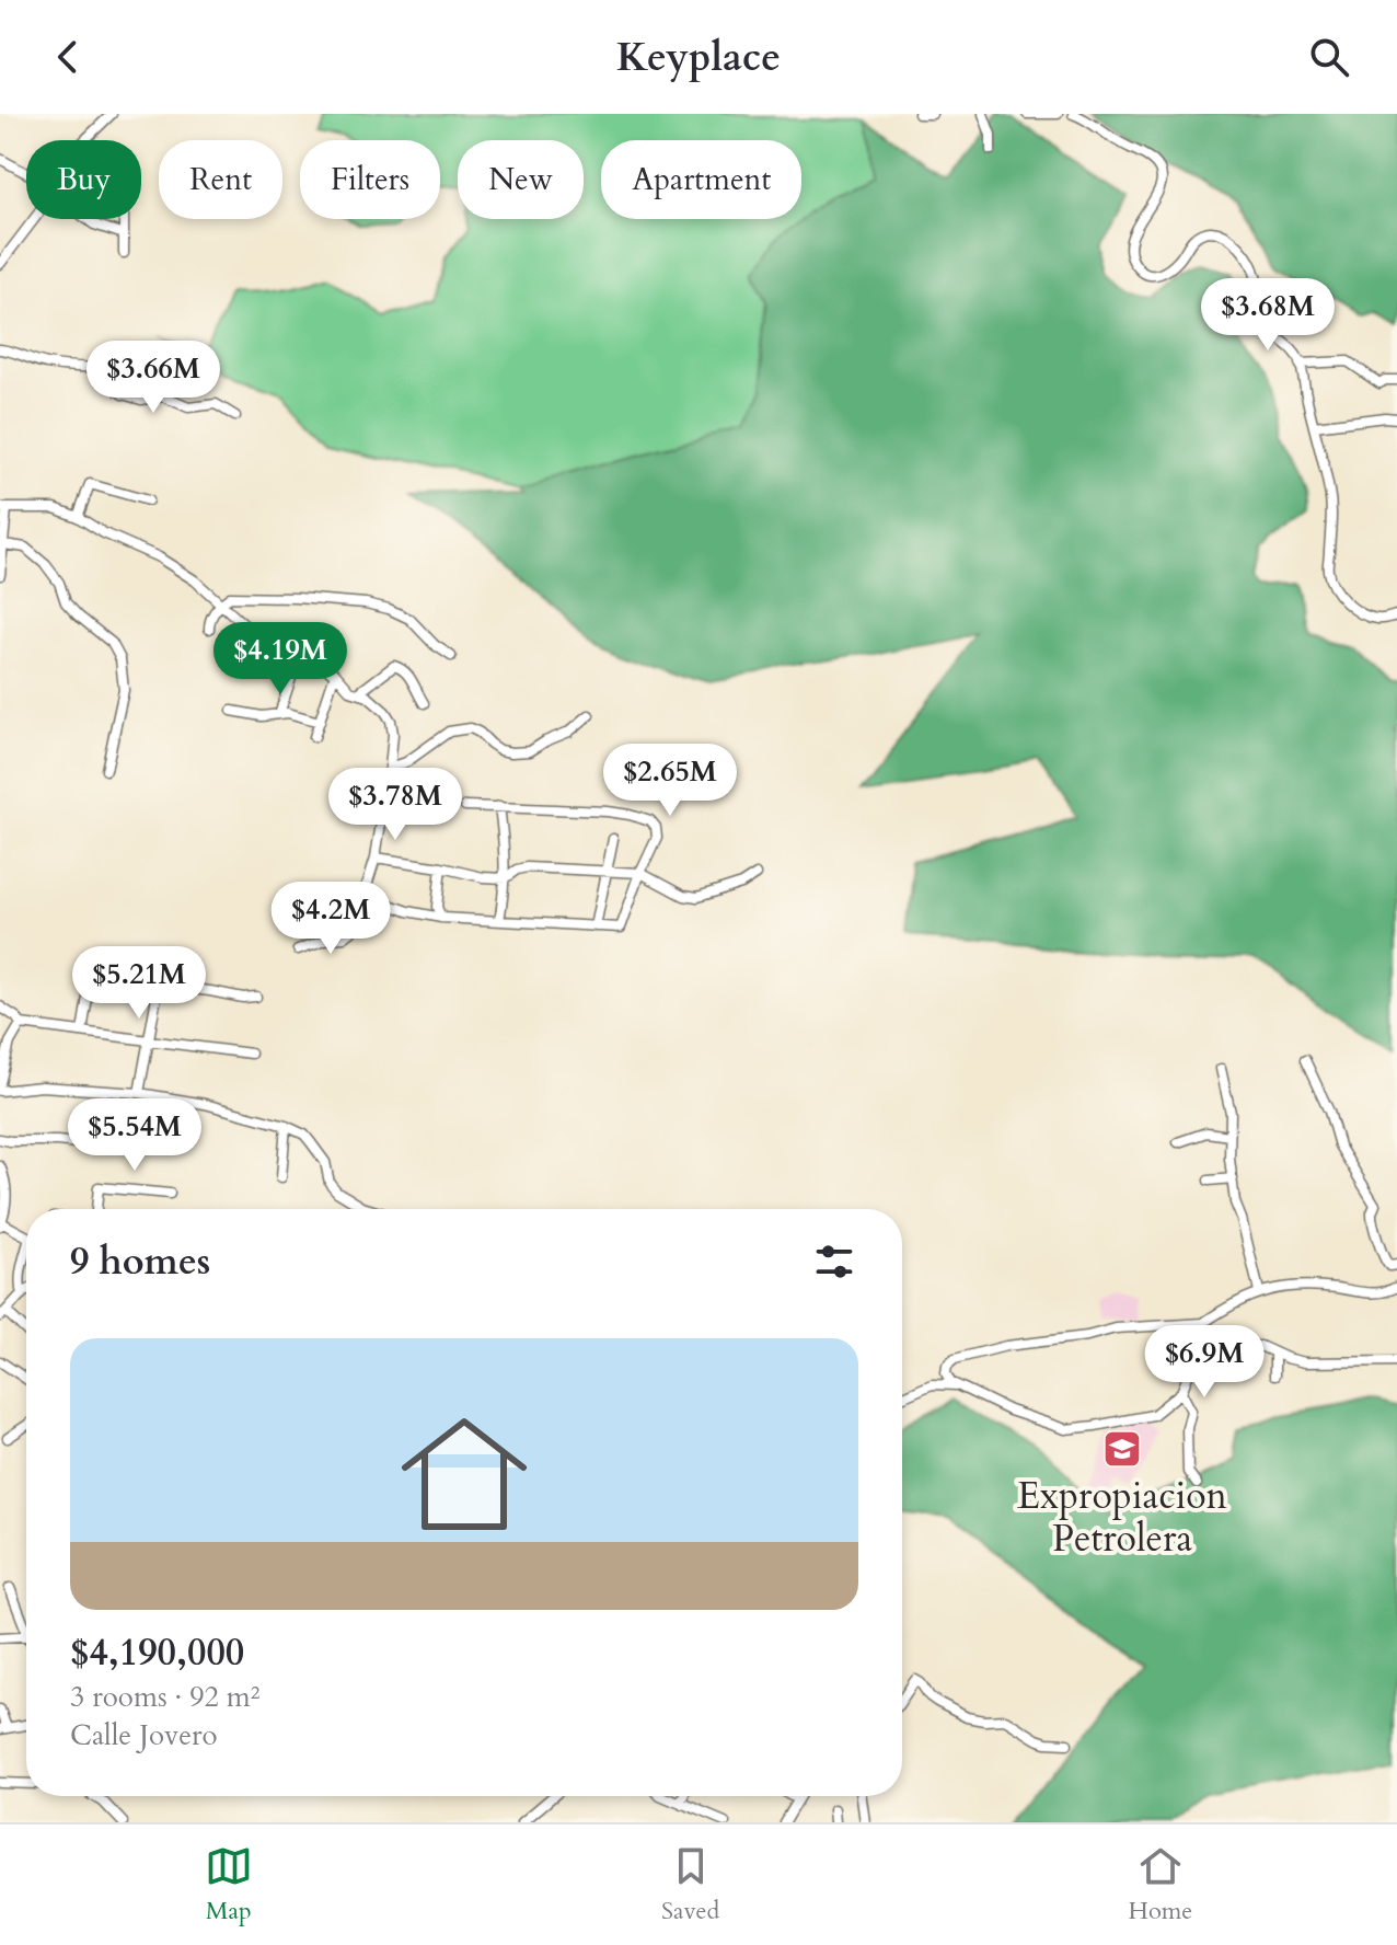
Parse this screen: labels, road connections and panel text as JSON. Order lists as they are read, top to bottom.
{
  "places": {
    "school or university": ["Expropiacion Petrolera"]
  },
  "page": {
    "header": "Keyplace",
    "chip": [
      "Buy",
      "Rent",
      "Filters",
      "New",
      "Apartment"
    ],
    "price": [
      "$3.68M",
      "$3.66M",
      "$4.19M",
      "$2.65M",
      "$3.78M",
      "$4.2M",
      "$5.21M",
      "$5.54M",
      "$6.9M"
    ],
    "heading": "9 homes",
    "list": [
      {
        "name": "$4,190,000",
        "note": "3 rooms · 92 m² · Calle Jovero"
      }
    ],
    "tabs": ["Map", "Saved", "Home"]
  }
}
